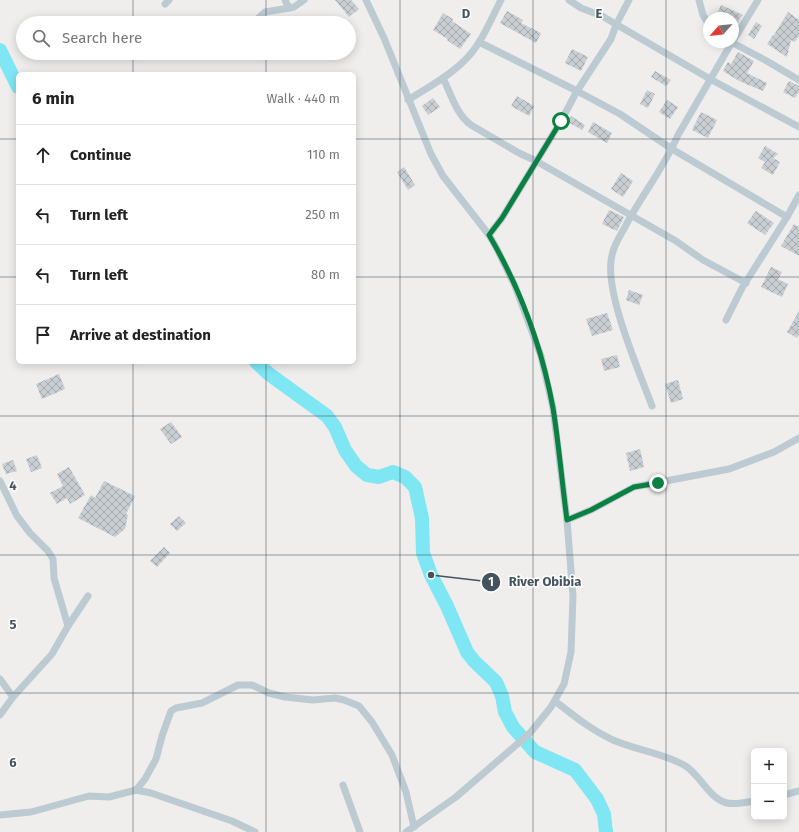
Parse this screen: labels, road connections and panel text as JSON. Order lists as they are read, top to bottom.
{
  "places": ["River Obibia"],
  "north": "bottom left",
  "page": {
    "search": "Search here",
    "heading": ["6 min", "Walk · 440 m"],
    "list": [
      ["Continue", "110 m"],
      ["Turn left", "250 m"],
      ["Turn left", "80 m"],
      "Arrive at destination"
    ],
    "map_buttons": ["+", "−"]
  },
  "grid": {
    "columns": ["D", "E"],
    "rows": ["4", "5", "6"]
  }
}
